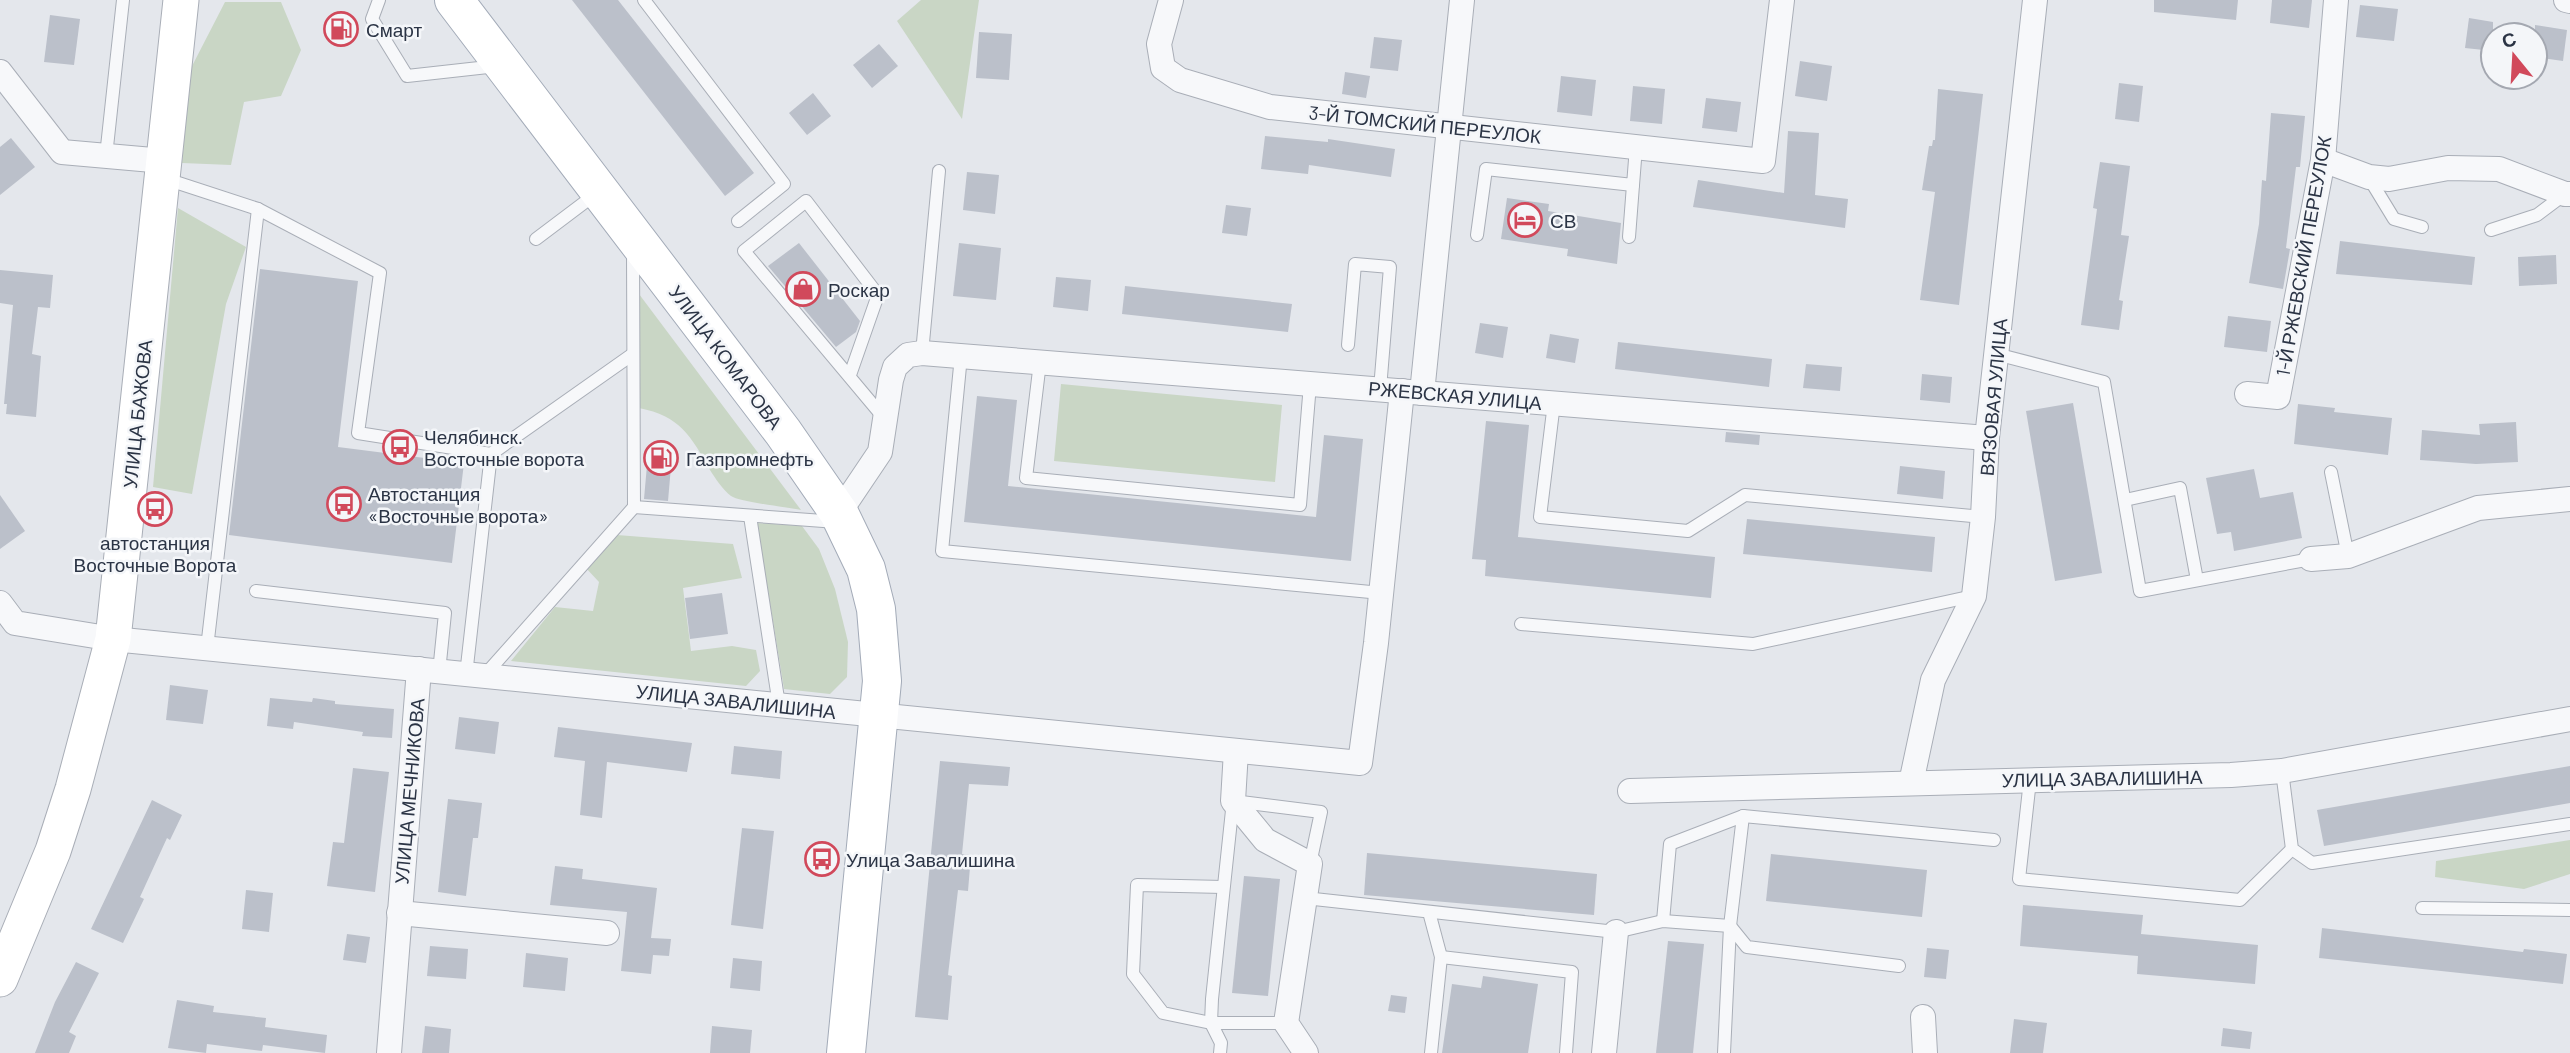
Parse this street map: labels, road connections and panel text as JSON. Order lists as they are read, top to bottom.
{
  "streets": {
    "main road": ["УЛИЦА КОМАРОВА", "УЛИЦА БАЖОВА"],
    "street": [
      "3-Й ТОМСКИЙ ПЕРЕУЛОК",
      "1-Й РЖЕВСКИЙ ПЕРЕУЛОК",
      "РЖЕВСКАЯ УЛИЦА",
      "ВЯЗОВАЯ УЛИЦА",
      "УЛИЦА ЗАВАЛИШИНА",
      "УЛИЦА МЕЧНИКОВА"
    ]
  },
  "crossings": [
    ["УЛИЦА КОМАРОВА", "УЛИЦА ЗАВАЛИШИНА"],
    ["РЖЕВСКАЯ УЛИЦА", "ВЯЗОВАЯ УЛИЦА"],
    ["ВЯЗОВАЯ УЛИЦА", "УЛИЦА ЗАВАЛИШИНА"],
    ["УЛИЦА БАЖОВА", "УЛИЦА ЗАВАЛИШИНА"],
    ["УЛИЦА ЗАВАЛИШИНА", "УЛИЦА МЕЧНИКОВА"]
  ],
  "places": {
    "fuel station": ["Смарт", "Газпромнефть"],
    "hotel": ["СВ"],
    "shop": ["Роскар"],
    "bus stop": [
      "Челябинск. Восточные ворота",
      "Автостанция «Восточные ворота»",
      "автостанция Восточные Ворота",
      "Улица Завалишина"
    ]
  },
  "north": "top"
}
